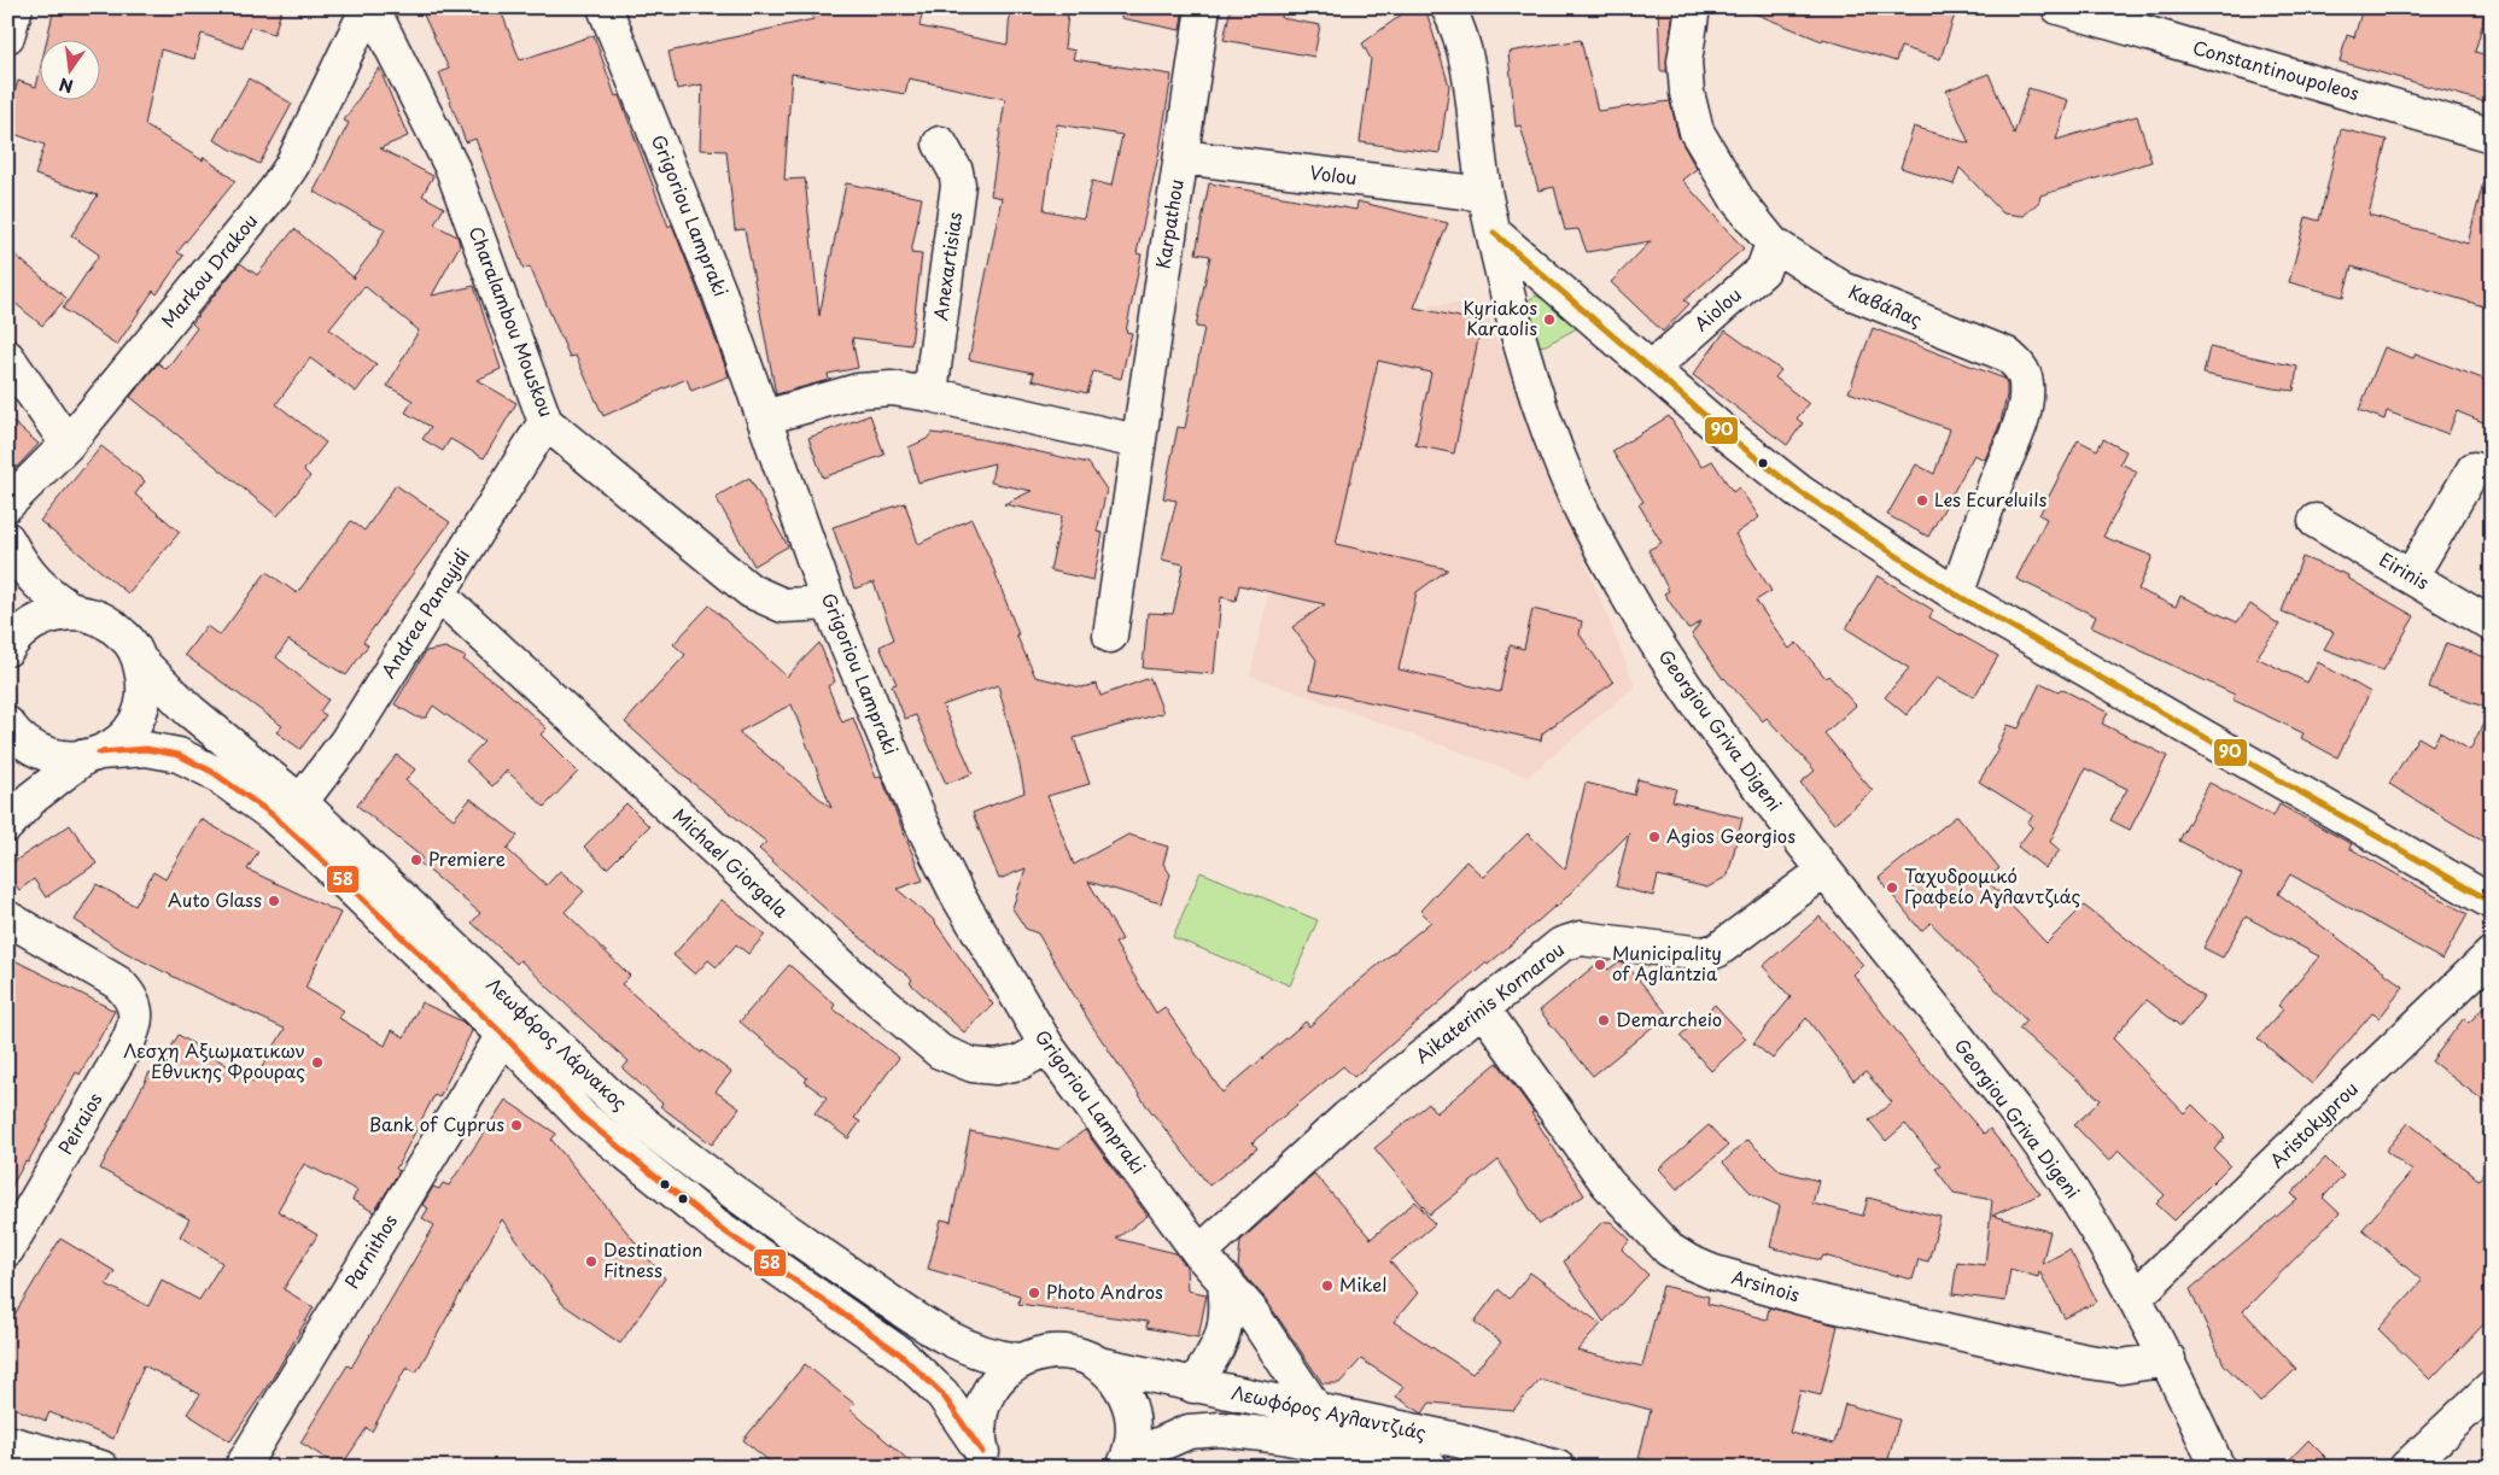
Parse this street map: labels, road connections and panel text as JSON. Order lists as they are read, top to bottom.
{
  "streets": {
    "street": [
      "Constantinoupoleos",
      "Volou",
      "Grigoriou Lampraki",
      "Karpathou",
      "Anexartisias",
      "Markou Drakou",
      "Καβάλας",
      "Aiolou",
      "Charalambou Mouskou",
      "Eirinis",
      "Andrea Panayidi",
      "Georgiou Griva Digeni",
      "Michael Giorgala",
      "Aikaterinis Kornarou",
      "Λεωφόρος Λάρνακος",
      "Peiraios",
      "Aristokyprou",
      "Parnithos",
      "Arsinois",
      "Λεωφόρος Αγλαντζιάς"
    ]
  },
  "crossings": [
    ["Volou", "Karpathou"],
    ["Volou", "Georgiou Griva Digeni"],
    ["Grigoriou Lampraki", "Charalambou Mouskou"],
    ["Grigoriou Lampraki", "Michael Giorgala"],
    ["Grigoriou Lampraki", "Aikaterinis Kornarou"],
    ["Grigoriou Lampraki", "Λεωφόρος Αγλαντζιάς"],
    ["Markou Drakou", "Charalambou Mouskou"],
    ["Καβάλας", "Aiolou"],
    ["Charalambou Mouskou", "Andrea Panayidi"],
    ["Andrea Panayidi", "Michael Giorgala"],
    ["Andrea Panayidi", "Λεωφόρος Λάρνακος"],
    ["Georgiou Griva Digeni", "Aikaterinis Kornarou"],
    ["Georgiou Griva Digeni", "Aristokyprou"],
    ["Georgiou Griva Digeni", "Arsinois"],
    ["Aikaterinis Kornarou", "Arsinois"],
    ["Λεωφόρος Λάρνακος", "Parnithos"],
    ["Λεωφόρος Λάρνακος", "Λεωφόρος Αγλαντζιάς"]
  ],
  "places": [
    "Kyriakos Karaolis",
    "Les Ecureluils",
    "Agios Georgios",
    "Premiere",
    "Ταχυδρομικό Γραφείο Αγλαντζιάς",
    "Auto Glass",
    "Municipality of Aglantzia",
    "Demarcheio",
    "Λεσχη Αξιωματικων Εθνικης Φρουρας",
    "Bank of Cyprus",
    "Destination Fitness",
    "Mikel",
    "Photo Andros"
  ],
  "lines": ["transit line 90", "transit line 58"],
  "north": "bottom"
}
